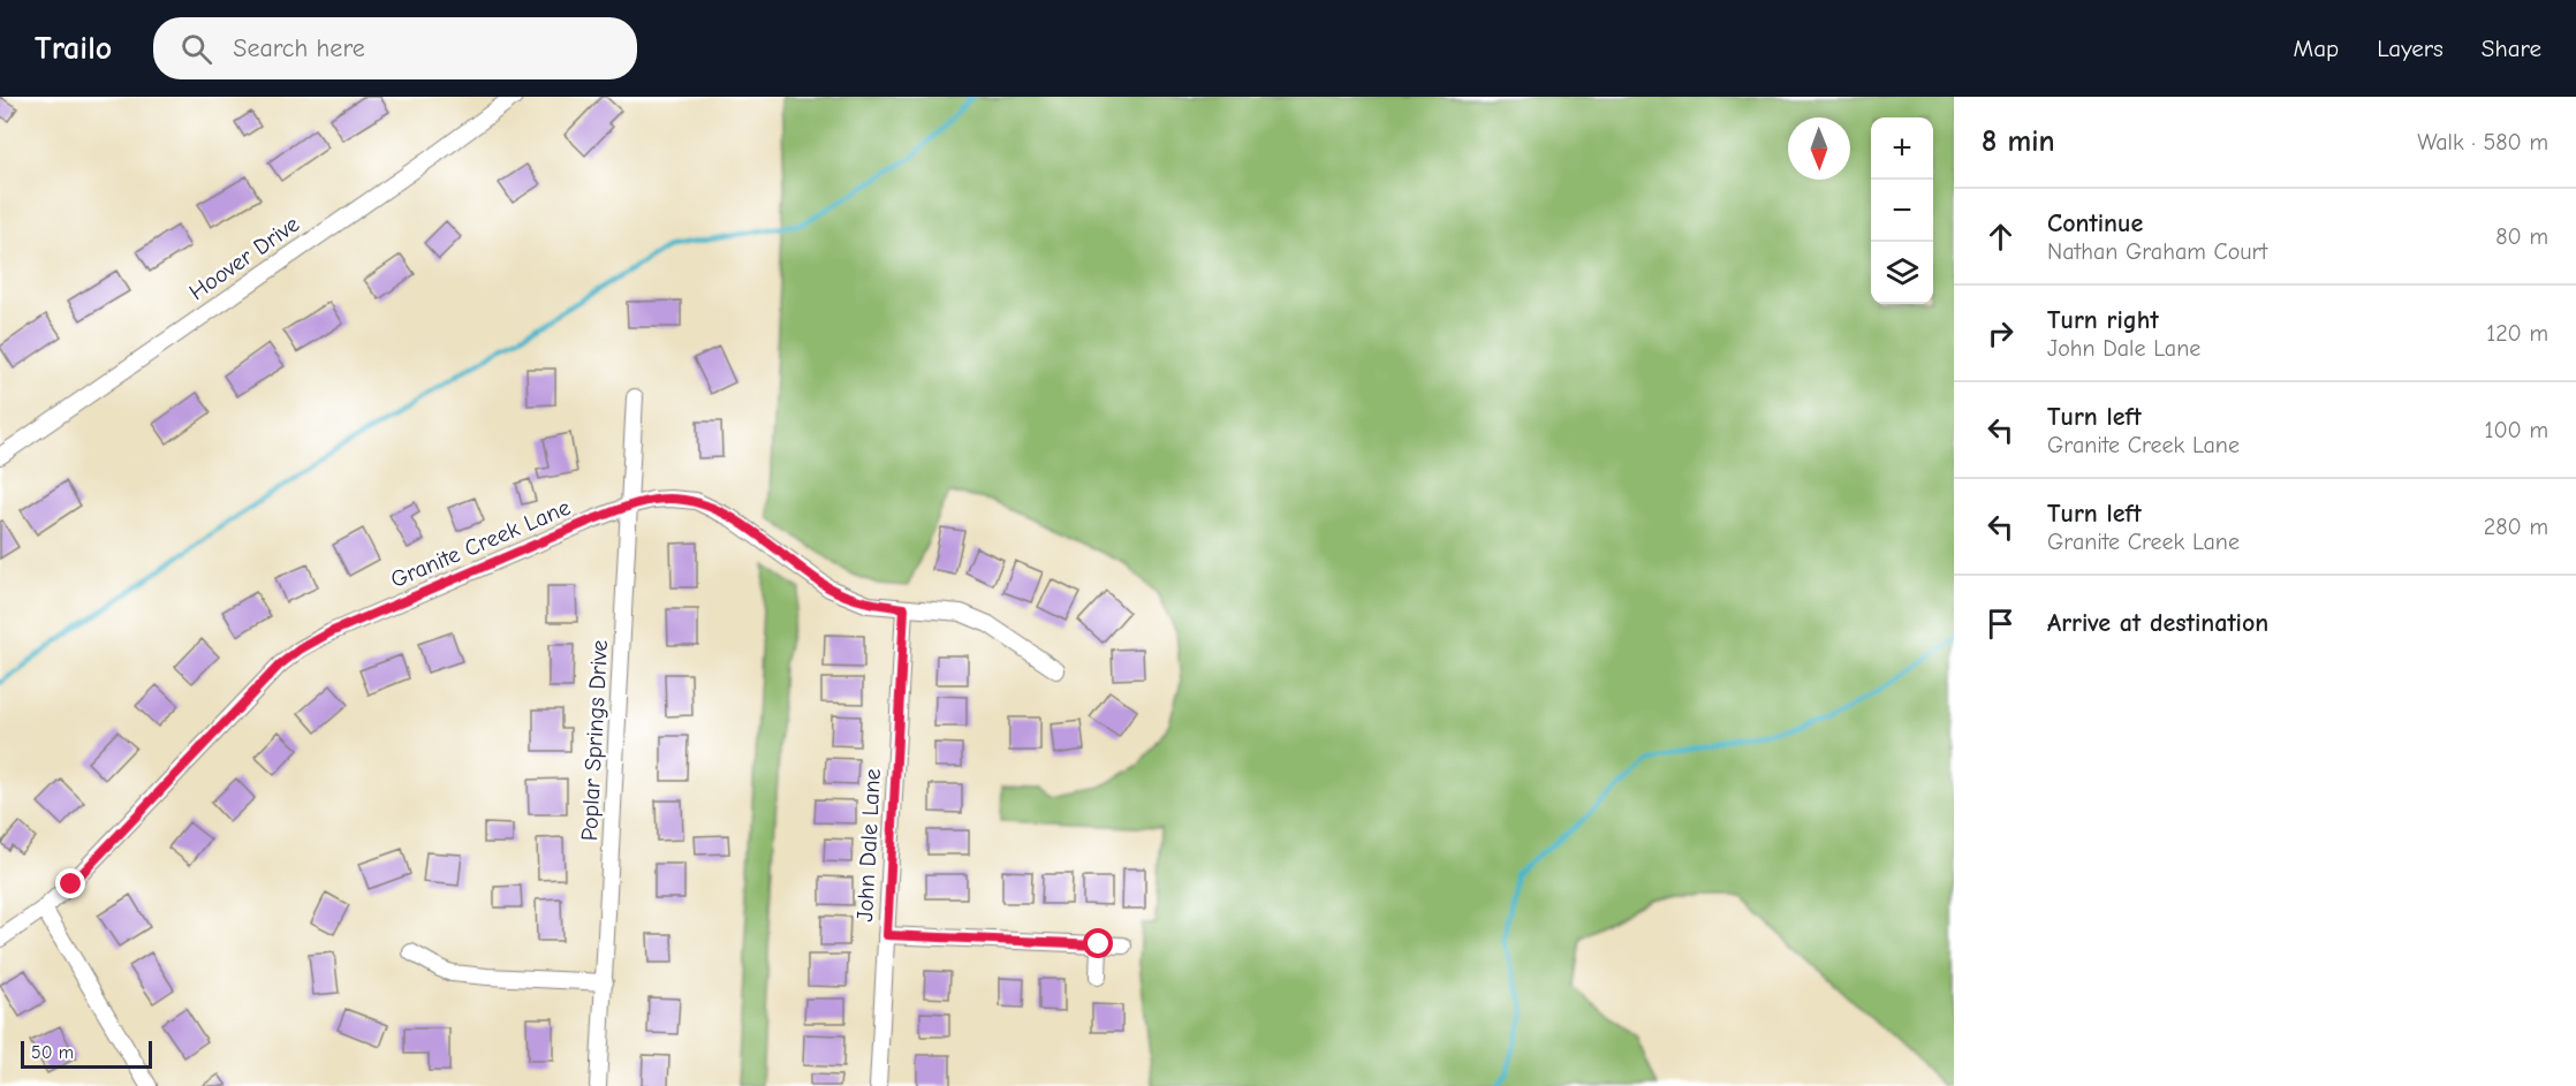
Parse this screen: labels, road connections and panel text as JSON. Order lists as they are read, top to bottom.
{
  "streets": {
    "street": [
      "Hoover Drive",
      "Granite Creek Lane",
      "Poplar Springs Drive",
      "John Dale Lane"
    ]
  },
  "crossings": [
    ["Granite Creek Lane", "Poplar Springs Drive"],
    ["Granite Creek Lane", "John Dale Lane"]
  ],
  "scale_bar": "50 m",
  "north": "bottom",
  "page": {
    "header": "Trailo",
    "search": "Search here",
    "nav": ["Map", "Layers", "Share"],
    "heading": ["8 min", "Walk · 580 m"],
    "map_buttons": ["+", "−"],
    "list": [
      ["Continue", "Nathan Graham Court", "80 m"],
      ["Turn right", "John Dale Lane", "120 m"],
      ["Turn left", "Granite Creek Lane", "100 m"],
      ["Turn left", "Granite Creek Lane", "280 m"],
      "Arrive at destination"
    ],
    "scale": "50 m"
  }
}
